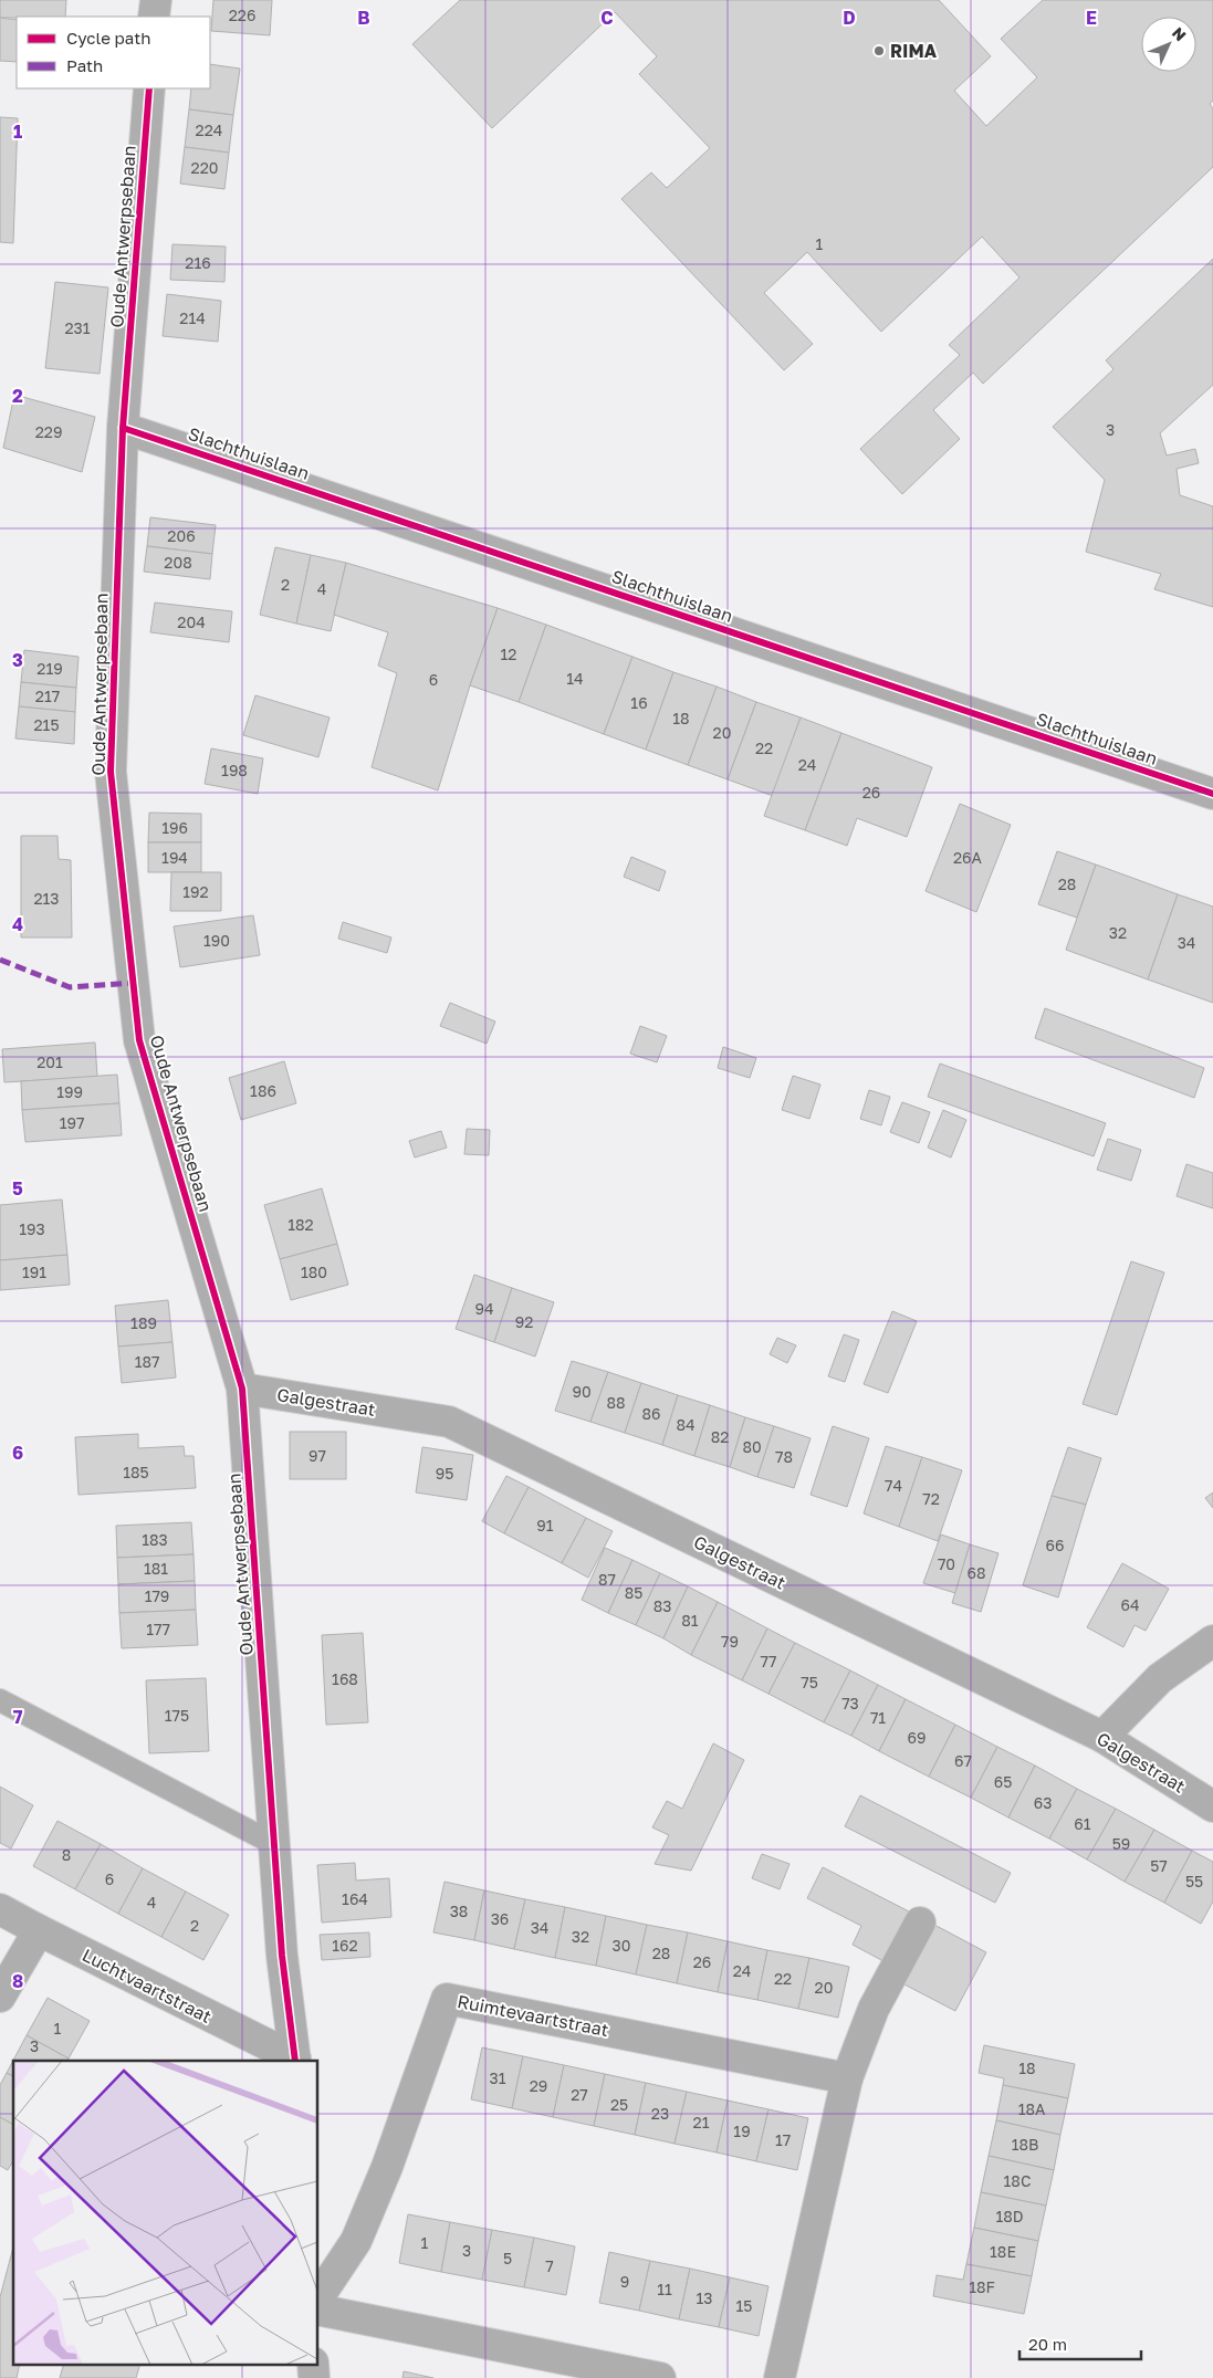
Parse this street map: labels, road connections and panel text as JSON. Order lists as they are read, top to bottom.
{
  "streets": {
    "street": [
      "Oude Antwerpsebaan",
      "Slachthuislaan",
      "Galgestraat",
      "Luchtvaartstraat",
      "Ruimtevaartstraat"
    ]
  },
  "crossings": [
    ["Oude Antwerpsebaan", "Slachthuislaan"],
    ["Oude Antwerpsebaan", "Galgestraat"],
    ["Oude Antwerpsebaan", "Luchtvaartstraat"]
  ],
  "places": ["RIMA"],
  "house_numbers": [
    "226",
    "224",
    "220",
    "1",
    "216",
    "214",
    "231",
    "3",
    "229",
    "206",
    "208",
    "2",
    "4",
    "204",
    "12",
    "219",
    "14",
    "6",
    "217",
    "16",
    "18",
    "215",
    "20",
    "22",
    "24",
    "198",
    "26",
    "196",
    "194",
    "26A",
    "28",
    "192",
    "213",
    "32",
    "190",
    "34",
    "201",
    "186",
    "199",
    "197",
    "182",
    "193",
    "191",
    "180",
    "94",
    "92",
    "189",
    "187",
    "90",
    "88",
    "86",
    "84",
    "82",
    "80",
    "97",
    "78",
    "185",
    "95",
    "74",
    "72",
    "91",
    "183",
    "66",
    "70",
    "181",
    "68",
    "87",
    "85",
    "179",
    "64",
    "83",
    "81",
    "177",
    "79",
    "77",
    "168",
    "75",
    "73",
    "175",
    "71",
    "69",
    "67",
    "65",
    "63",
    "61",
    "59",
    "8",
    "57",
    "6",
    "55",
    "164",
    "4",
    "38",
    "36",
    "2",
    "34",
    "32",
    "162",
    "30",
    "28",
    "26",
    "24",
    "22",
    "20",
    "1",
    "3",
    "18",
    "31",
    "29",
    "27",
    "25",
    "18A",
    "23",
    "21",
    "19",
    "17",
    "18B",
    "18C",
    "18D",
    "1",
    "3",
    "18E",
    "5",
    "7",
    "9",
    "18F",
    "11",
    "13",
    "15"
  ],
  "legend": ["Cycle path", "Path"],
  "scale_bar": "20 m",
  "north": "top right",
  "grid": {
    "columns": [
      "B",
      "C",
      "D",
      "E"
    ],
    "rows": [
      "1",
      "2",
      "3",
      "4",
      "5",
      "6",
      "7",
      "8"
    ]
  }
}
